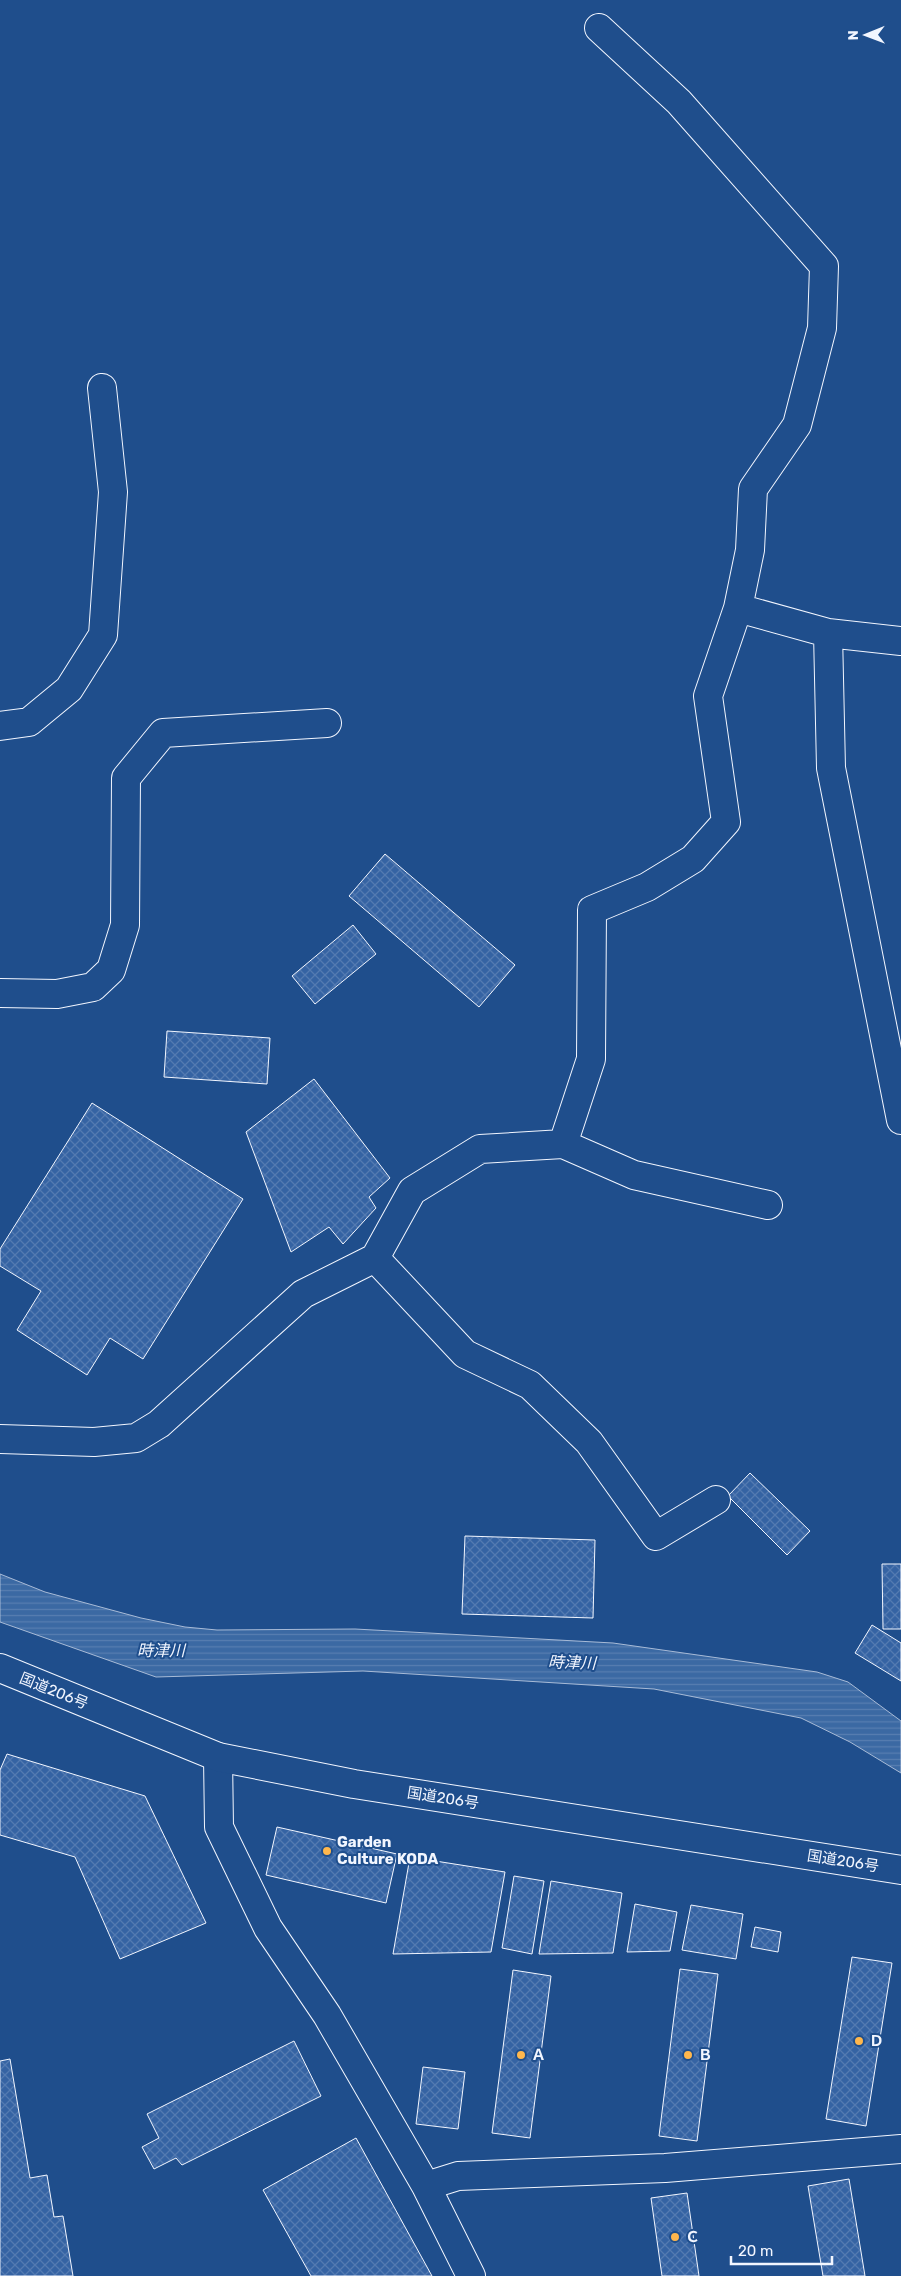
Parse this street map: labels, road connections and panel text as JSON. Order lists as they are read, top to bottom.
{
  "streets": {
    "main road": ["国道206号"]
  },
  "water": ["時津川"],
  "places": [
    "Garden Culture KODA",
    "Ｄ",
    "Ａ",
    "Ｂ",
    "Ｃ"
  ],
  "scale_bar": "20 m",
  "north": "left"
}
